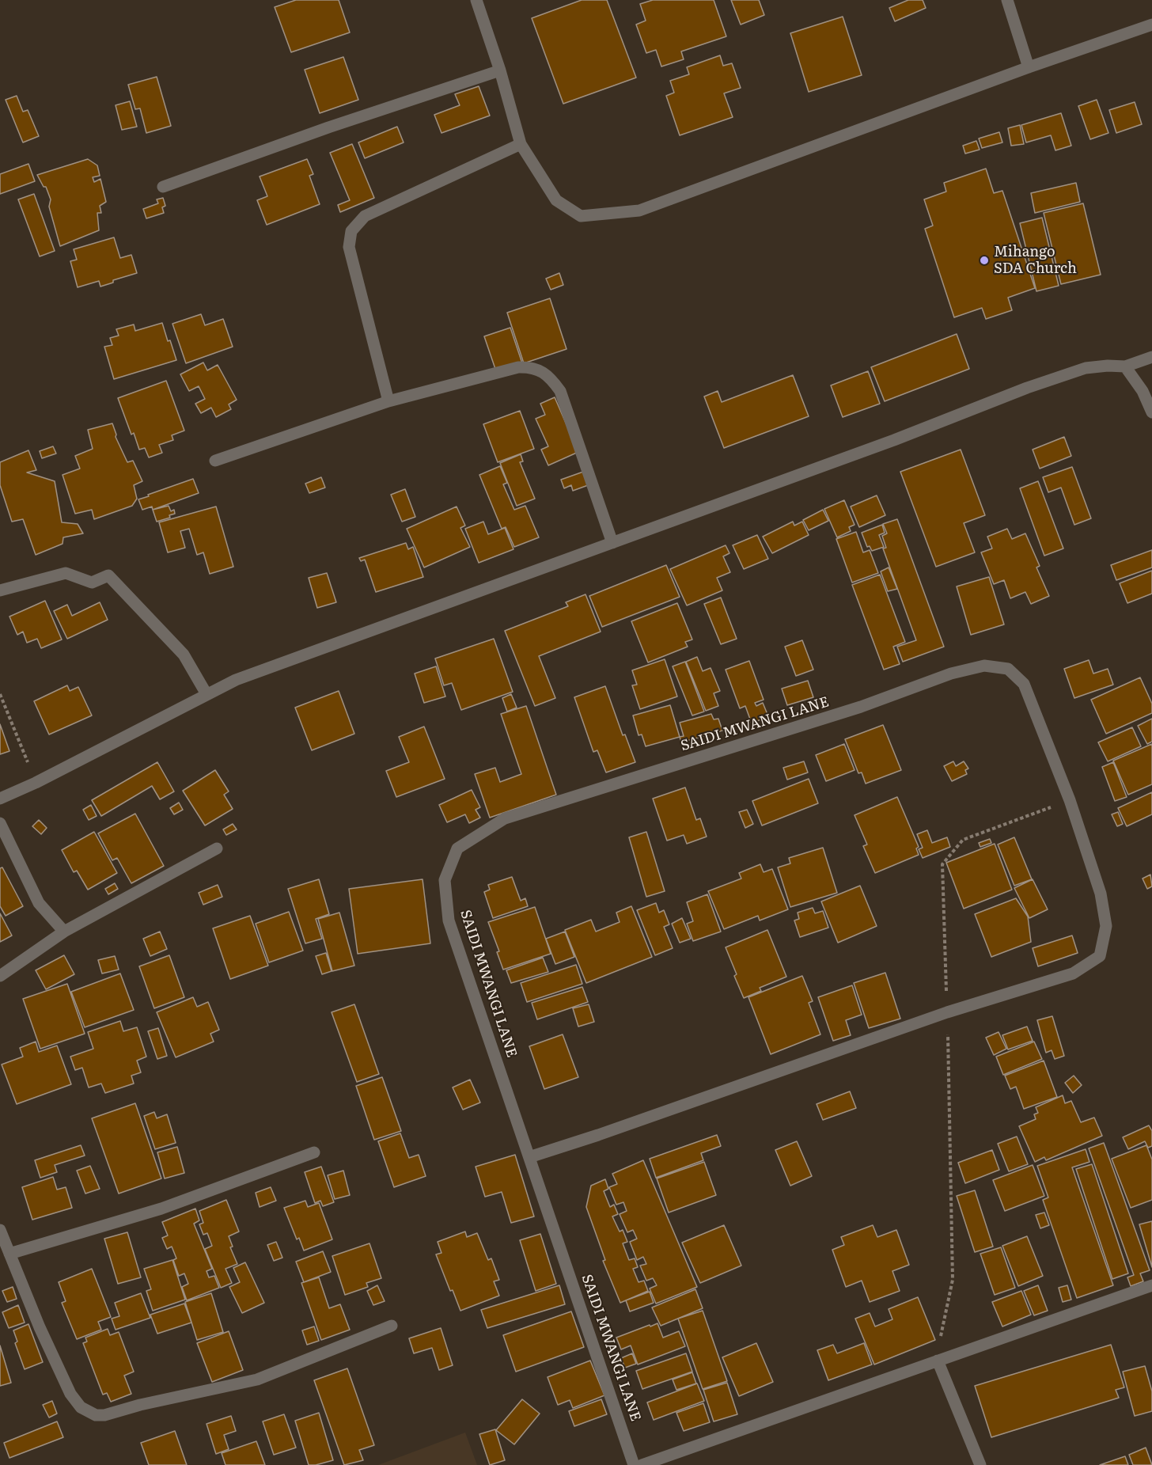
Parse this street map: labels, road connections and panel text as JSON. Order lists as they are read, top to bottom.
{
  "streets": {
    "street": ["SAIDI MWANGI LANE"]
  },
  "places": ["Mihango SDA Church"]
}
